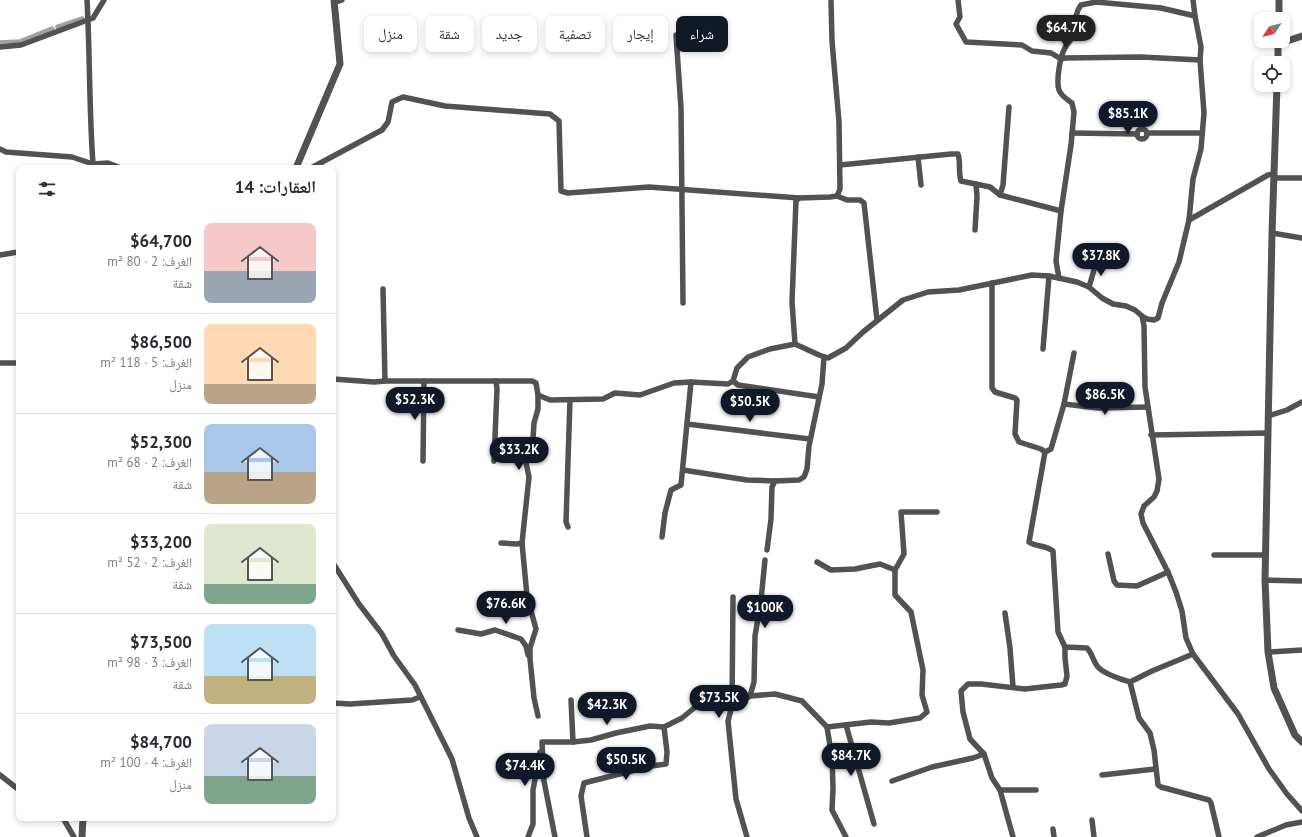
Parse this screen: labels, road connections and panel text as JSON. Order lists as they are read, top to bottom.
{
  "north": "bottom left",
  "page": {
    "price": [
      "$64.7K",
      "$85.1K",
      "$37.8K",
      "$86.5K",
      "$52.3K",
      "$50.5K",
      "$33.2K",
      "$76.6K",
      "$100K",
      "$73.5K",
      "$42.3K",
      "$84.7K",
      "$50.5K",
      "$74.4K"
    ],
    "chip": [
      "شراء",
      "إيجار",
      "تصفية",
      "جديد",
      "شقة",
      "منزل"
    ],
    "heading": "العقارات: 14",
    "list": [
      {
        "name": "$64,700",
        "note": "الغرف: 2 · 80 m² · شقة"
      },
      {
        "name": "$86,500",
        "note": "الغرف: 5 · 118 m² · منزل"
      },
      {
        "name": "$52,300",
        "note": "الغرف: 2 · 68 m² · شقة"
      },
      {
        "name": "$33,200",
        "note": "الغرف: 2 · 52 m² · شقة"
      },
      {
        "name": "$73,500",
        "note": "الغرف: 3 · 98 m² · شقة"
      },
      {
        "name": "$84,700",
        "note": "الغرف: 4 · 100 m² · منزل"
      }
    ]
  }
}
